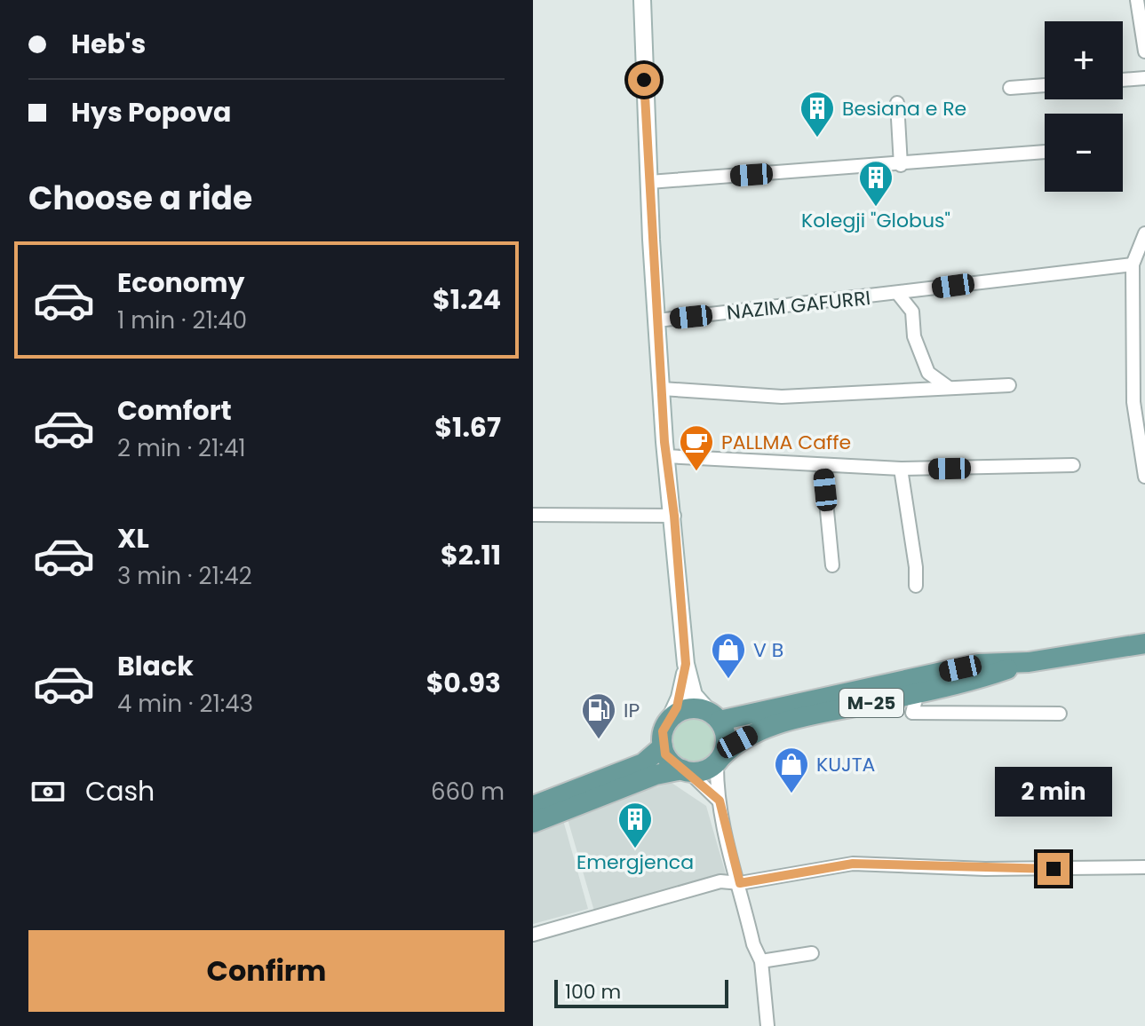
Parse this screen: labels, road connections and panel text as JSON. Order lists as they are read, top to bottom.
{
  "streets": {
    "main road": ["M-25"],
    "street": ["NAZIM GAFURRI"]
  },
  "places": {
    "building": ["Besiana e Re", "Kolegji \"Globus\"", "Emergjenca"],
    "cafe": ["PALLMA Caffe"],
    "shop": ["V B", "KUJTA"],
    "fuel station": ["IP"]
  },
  "scale_bar": "100 m",
  "page": {
    "banner": ["Heb's", "Hys Popova"],
    "map_buttons": ["+", "−"],
    "heading": "Choose a ride",
    "list": [
      {
        "name": "Economy",
        "note": "1 min · 21:40",
        "value": "$1.24"
      },
      {
        "name": "Comfort",
        "note": "2 min · 21:41",
        "value": "$1.67"
      },
      {
        "name": "XL",
        "note": "3 min · 21:42",
        "value": "$2.11"
      },
      {
        "name": "Black",
        "note": "4 min · 21:43",
        "value": "$0.93"
      }
    ],
    "pay": ["Cash", "660 m"],
    "bubble": "2 min",
    "buttons": "Confirm",
    "scale": "100 m"
  }
}
